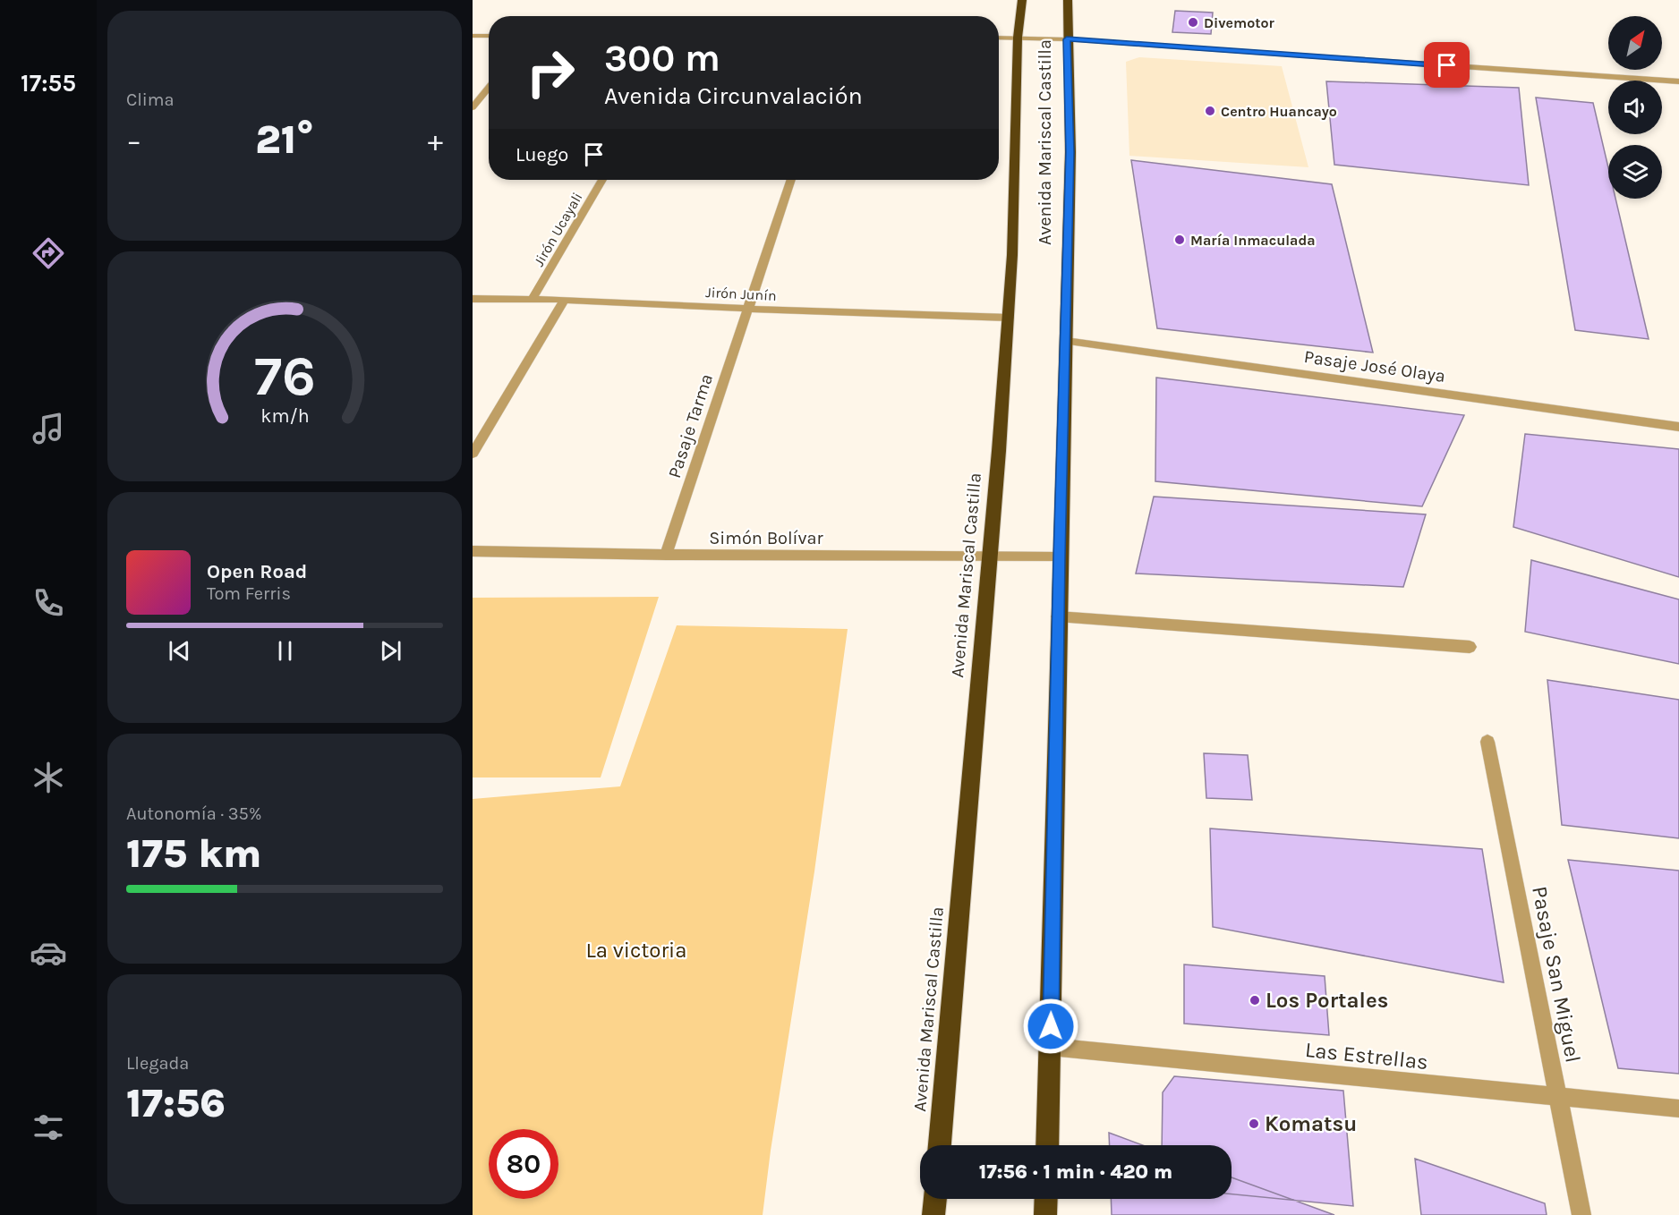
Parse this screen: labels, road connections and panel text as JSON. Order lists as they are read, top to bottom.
{
  "streets": {
    "highway": ["Avenida Mariscal Castilla"],
    "street": [
      "Jirón Ucayali",
      "Jirón Junín",
      "Pasaje José Olaya",
      "Pasaje Tarma",
      "Simón Bolívar",
      "Pasaje San Miguel",
      "Las Estrellas"
    ]
  },
  "crossings": [
    ["Avenida Mariscal Castilla", "Jirón Junín"],
    ["Avenida Mariscal Castilla", "Pasaje José Olaya"],
    ["Avenida Mariscal Castilla", "Simón Bolívar"],
    ["Avenida Mariscal Castilla", "Las Estrellas"],
    ["Jirón Ucayali", "Jirón Junín"],
    ["Jirón Junín", "Pasaje Tarma"],
    ["Pasaje Tarma", "Simón Bolívar"],
    ["Pasaje San Miguel", "Las Estrellas"]
  ],
  "parks": ["La victoria"],
  "places": [
    "Divemotor",
    "Centro Huancayo",
    "María Inmaculada",
    "Los Portales",
    "Komatsu"
  ],
  "north": "top right",
  "page": {
    "tabs": "17:55",
    "tile": [
      "Clima",
      ["Autonomía · 35%", "175 km"],
      ["Llegada", "17:56"]
    ],
    "turn": ["300 m", "Avenida Circunvalación"],
    "heat": ["−", "21°", "+"],
    "then": "Luego",
    "song": ["Open Road", "Tom Ferris"],
    "limit": "80",
    "trip": "17:56 · 1 min · 420 m",
    "gauge": ["76", "km/h"]
  }
}
